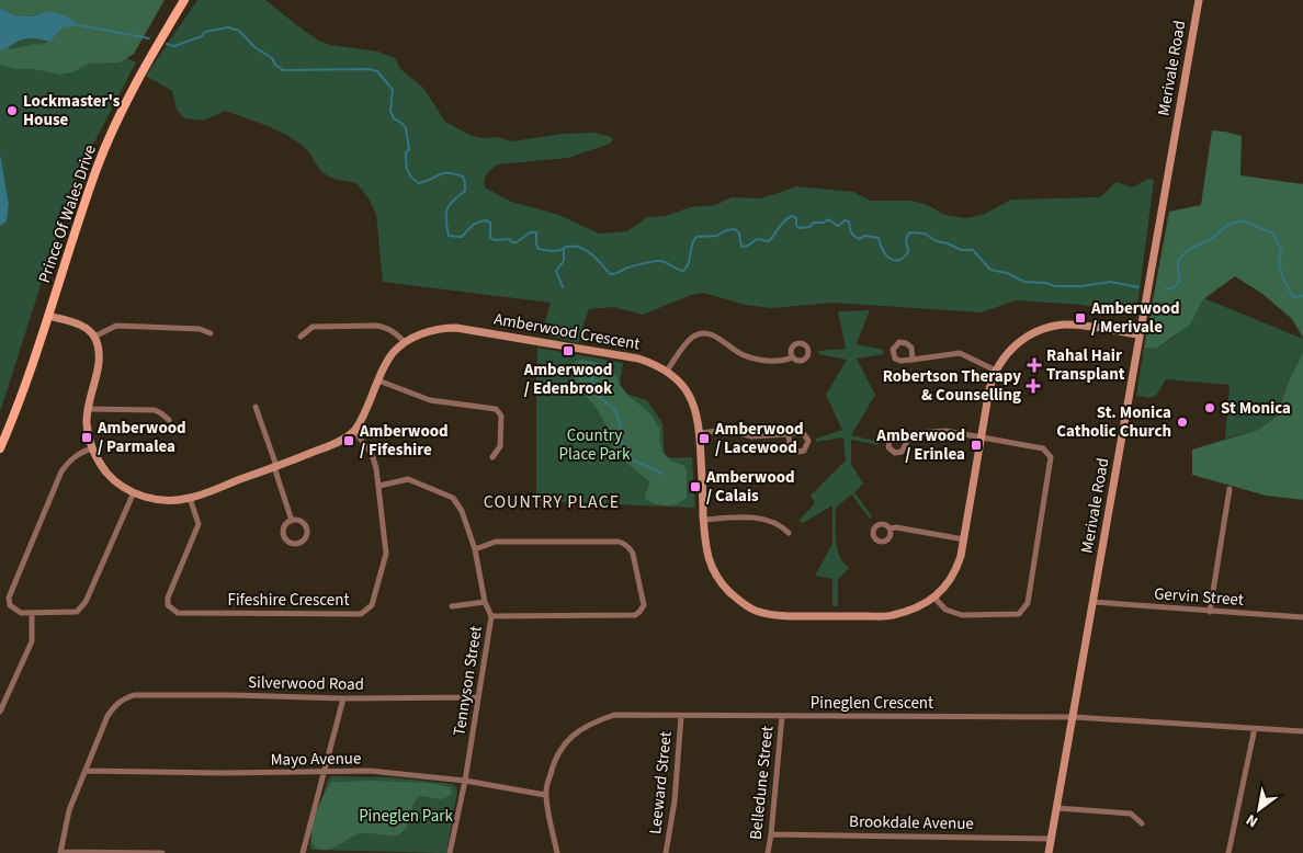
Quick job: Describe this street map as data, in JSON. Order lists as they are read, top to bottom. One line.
{"streets":{"main road":["Prince Of Wales Drive"],"street":["Merivale Road","Amberwood Crescent","Gervin Street","Fifeshire Crescent","Tennyson Street","Silverwood Road","Pineglen Crescent","Mayo Avenue","Leeward Street","Belledune Street","Brookdale Avenue"]},"crossings":[["Merivale Road","Amberwood Crescent"],["Merivale Road","Gervin Street"],["Merivale Road","Pineglen Crescent"],["Merivale Road","Brookdale Avenue"],["Amberwood Crescent","Fifeshire Crescent"],["Fifeshire Crescent","Tennyson Street"],["Tennyson Street","Silverwood Road"],["Tennyson Street","Mayo Avenue"],["Silverwood Road","Mayo Avenue"],["Pineglen Crescent","Mayo Avenue"],["Pineglen Crescent","Leeward Street"],["Pineglen Crescent","Belledune Street"],["Belledune Street","Brookdale Avenue"]],"districts":["COUNTRY PLACE"],"parks":["Country Place Park","Pineglen Park"],"places":{"other":["Lockmaster's House","St Monica","St. Monica Catholic Church"],"transit":["Amberwood / Merivale","Amberwood / Edenbrook","Amberwood / Parmalea","Amberwood / Lacewood","Amberwood / Fifeshire","Amberwood / Erinlea","Amberwood / Calais"],"health":["Rahal Hair Transplant","Robertson Therapy & Counselling"]},"north":"bottom left"}
